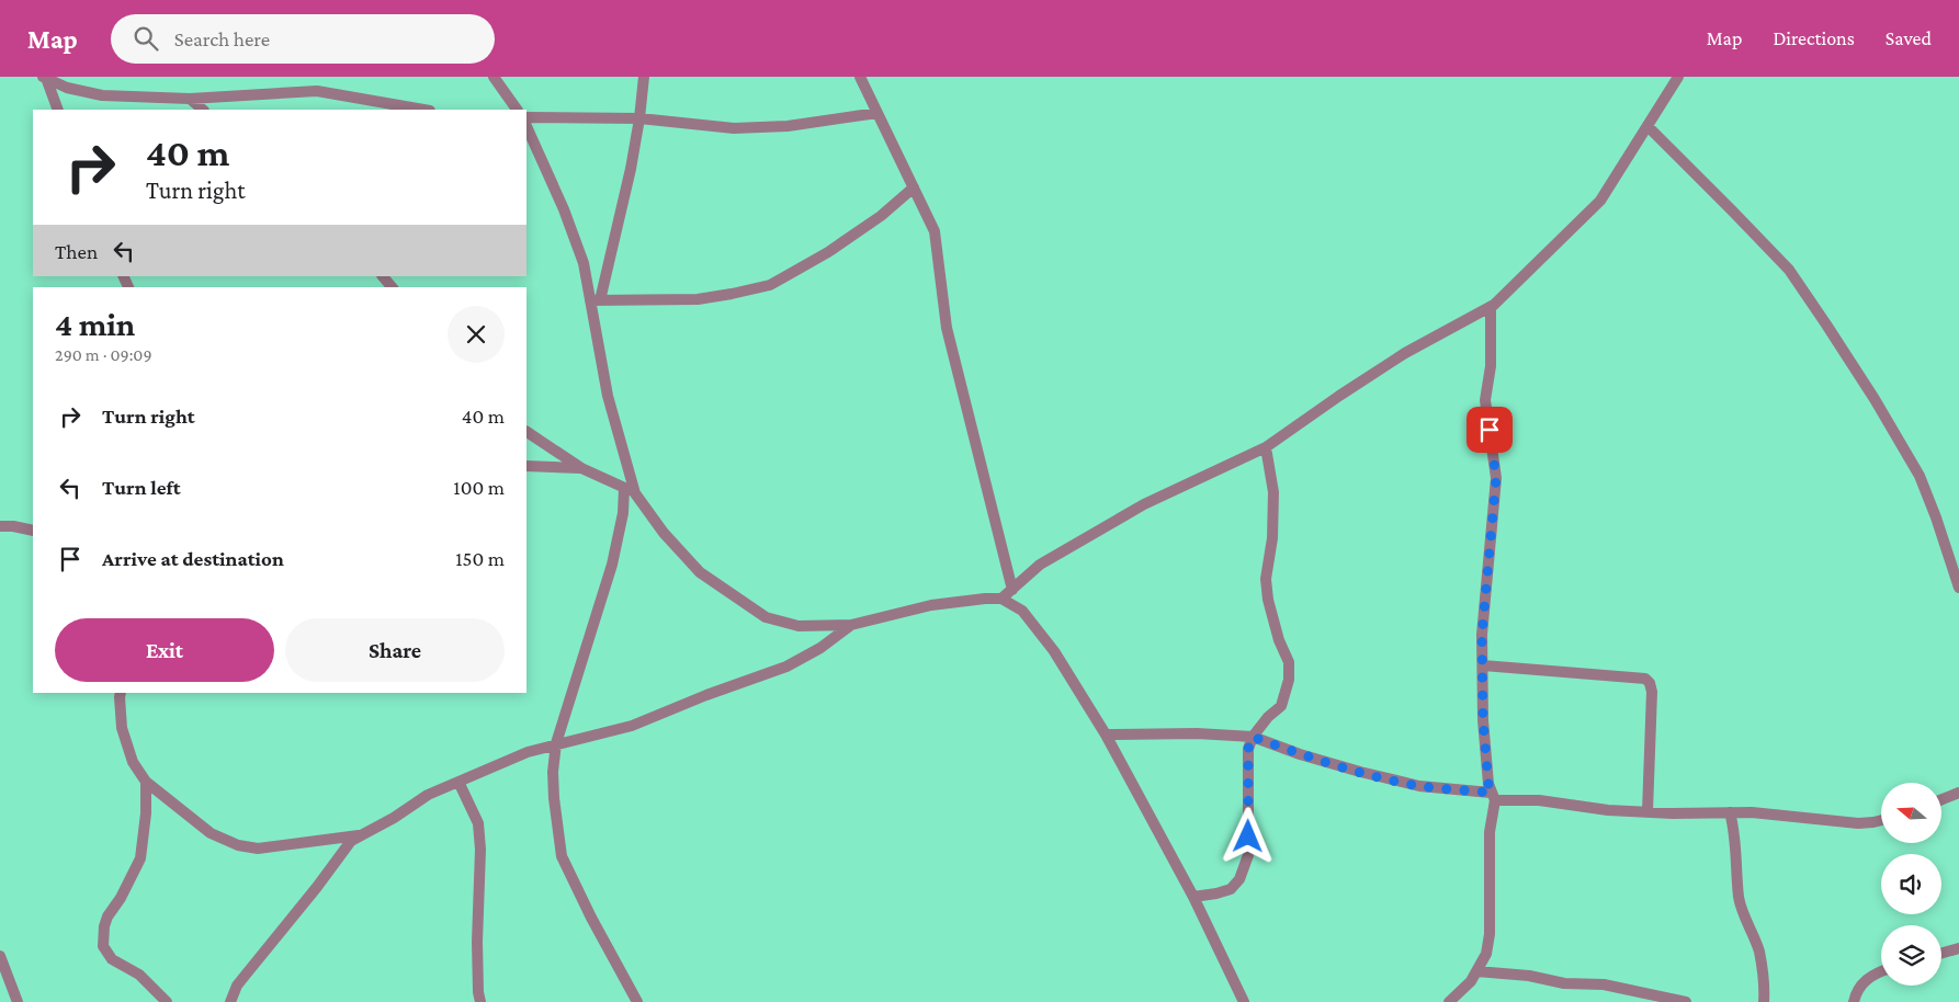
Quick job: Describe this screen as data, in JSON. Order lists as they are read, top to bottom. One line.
{"north":"left","page":{"header":"Map","search":"Search here","nav":["Map","Directions","Saved"],"turn":["40 m","Turn right"],"then":"Then","heading":["4 min","290 m · 09:09"],"list":[{"name":"Turn right","value":"40 m"},{"name":"Turn left","value":"100 m"},{"name":"Arrive at destination","value":"150 m"}],"buttons":["Exit","Share"]}}
